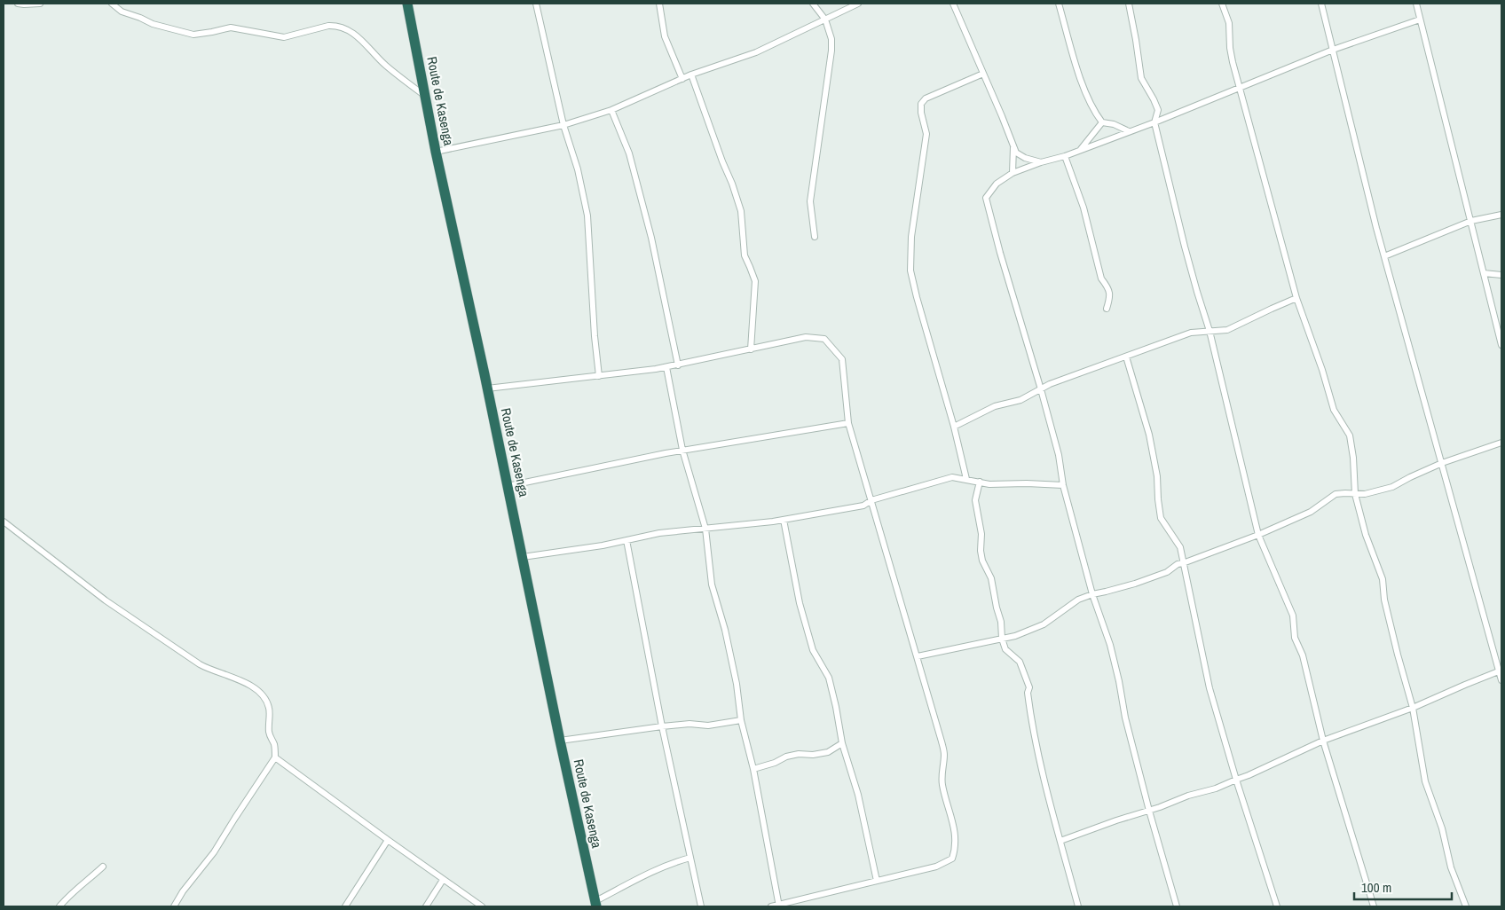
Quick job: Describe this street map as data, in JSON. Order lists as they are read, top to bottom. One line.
{"streets":{"highway":["Route de Kasenga"]},"scale_bar":"100 m"}
